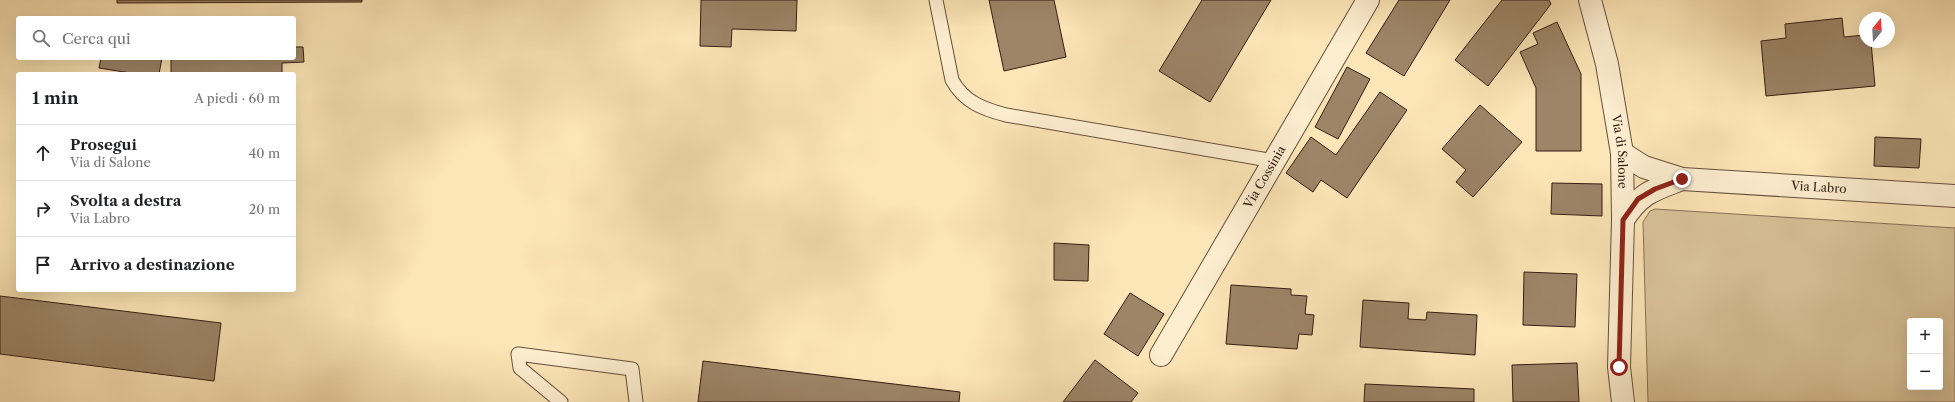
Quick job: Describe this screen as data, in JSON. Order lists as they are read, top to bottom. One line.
{"streets":{"street":["Via di Salone","Via Cossinia","Via Labro"]},"crossings":[["Via di Salone","Via Labro"]],"north":"top","page":{"search":"Cerca qui","heading":["1 min","A piedi · 60 m"],"list":[["Prosegui","Via di Salone","40 m"],["Svolta a destra","Via Labro","20 m"],"Arrivo a destinazione"],"map_buttons":["+","−"]}}
